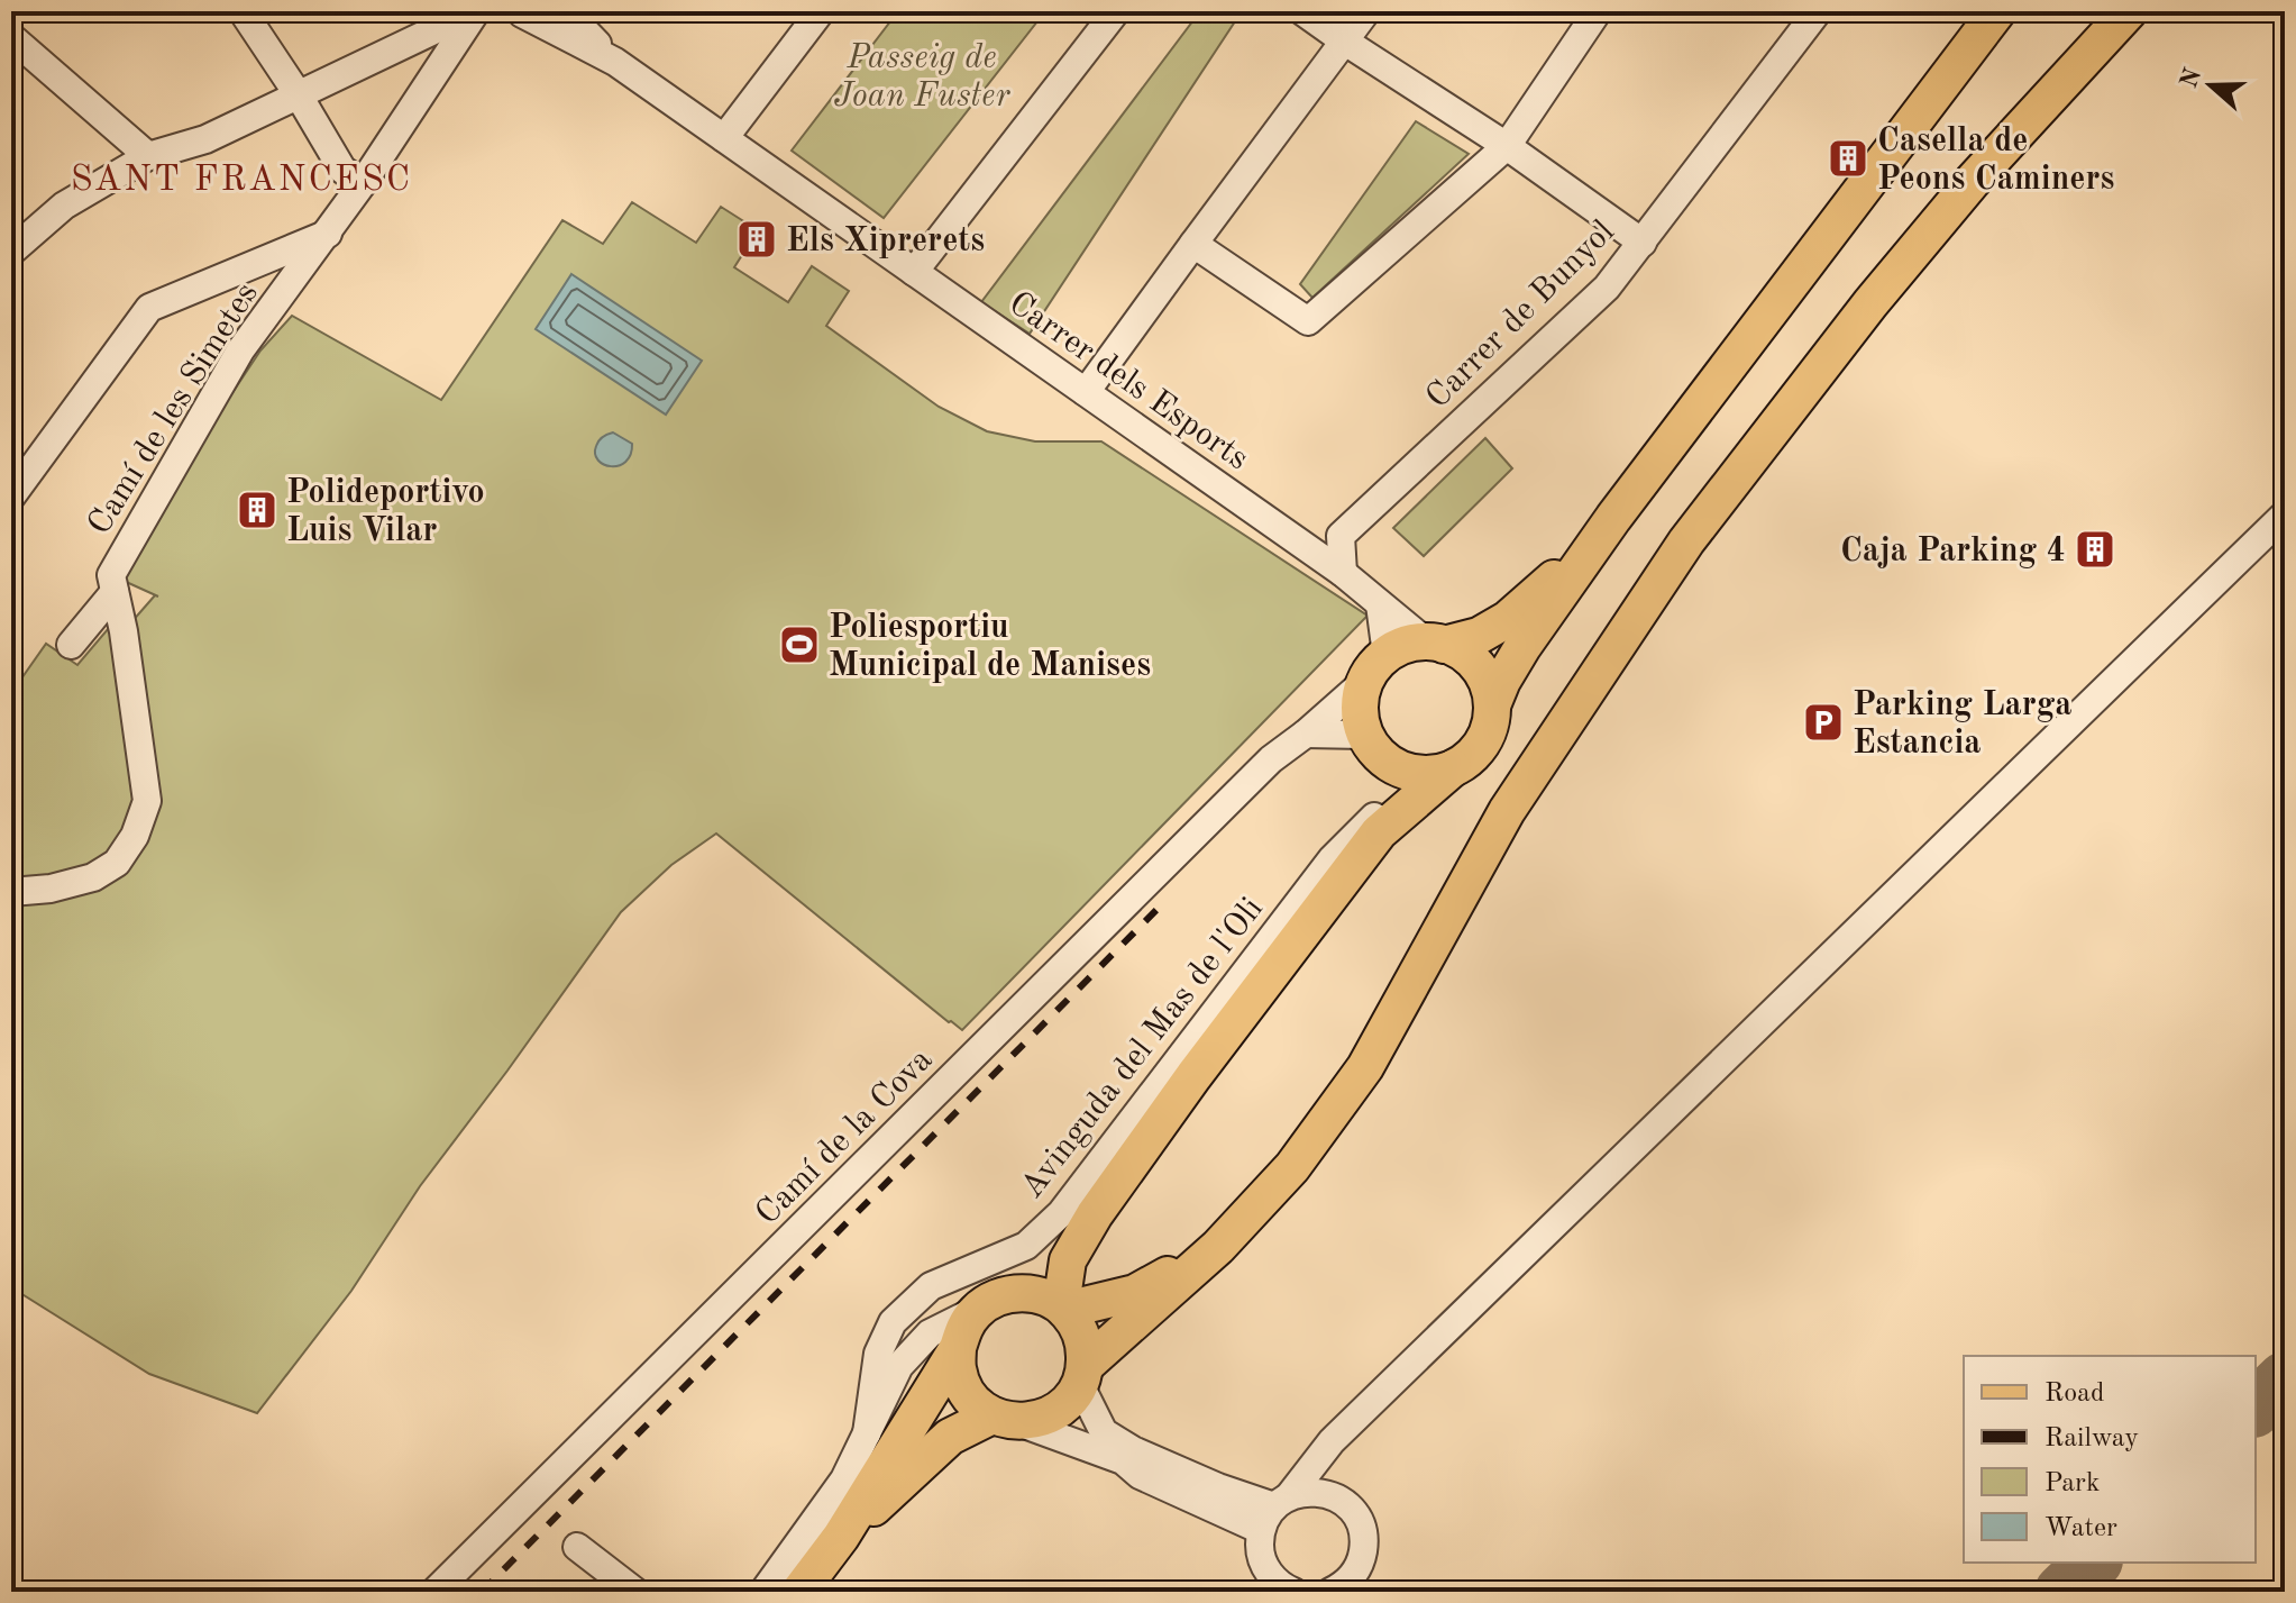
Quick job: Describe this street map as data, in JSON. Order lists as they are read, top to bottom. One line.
{"streets":{"street":["Carrer de Bunyol","Carrer dels Esports","Camí de les Simetes","Avinguda del Mas de l'Oli","Camí de la Cova"]},"crossings":[["Carrer de Bunyol","Carrer dels Esports"],["Carrer dels Esports","Camí de la Cova"]],"districts":["SANT FRANCESC"],"parks":["Passeig de Joan Fuster"],"places":{"building":["Casella de Peons Caminers","Els Xiprerets","Polideportivo Luis Vilar","Caja Parking 4"],"sports":["Poliesportiu Municipal de Manises"],"parking":["Parking Larga Estancia"]},"legend":["Road","Railway","Park","Water"],"north":"left"}
